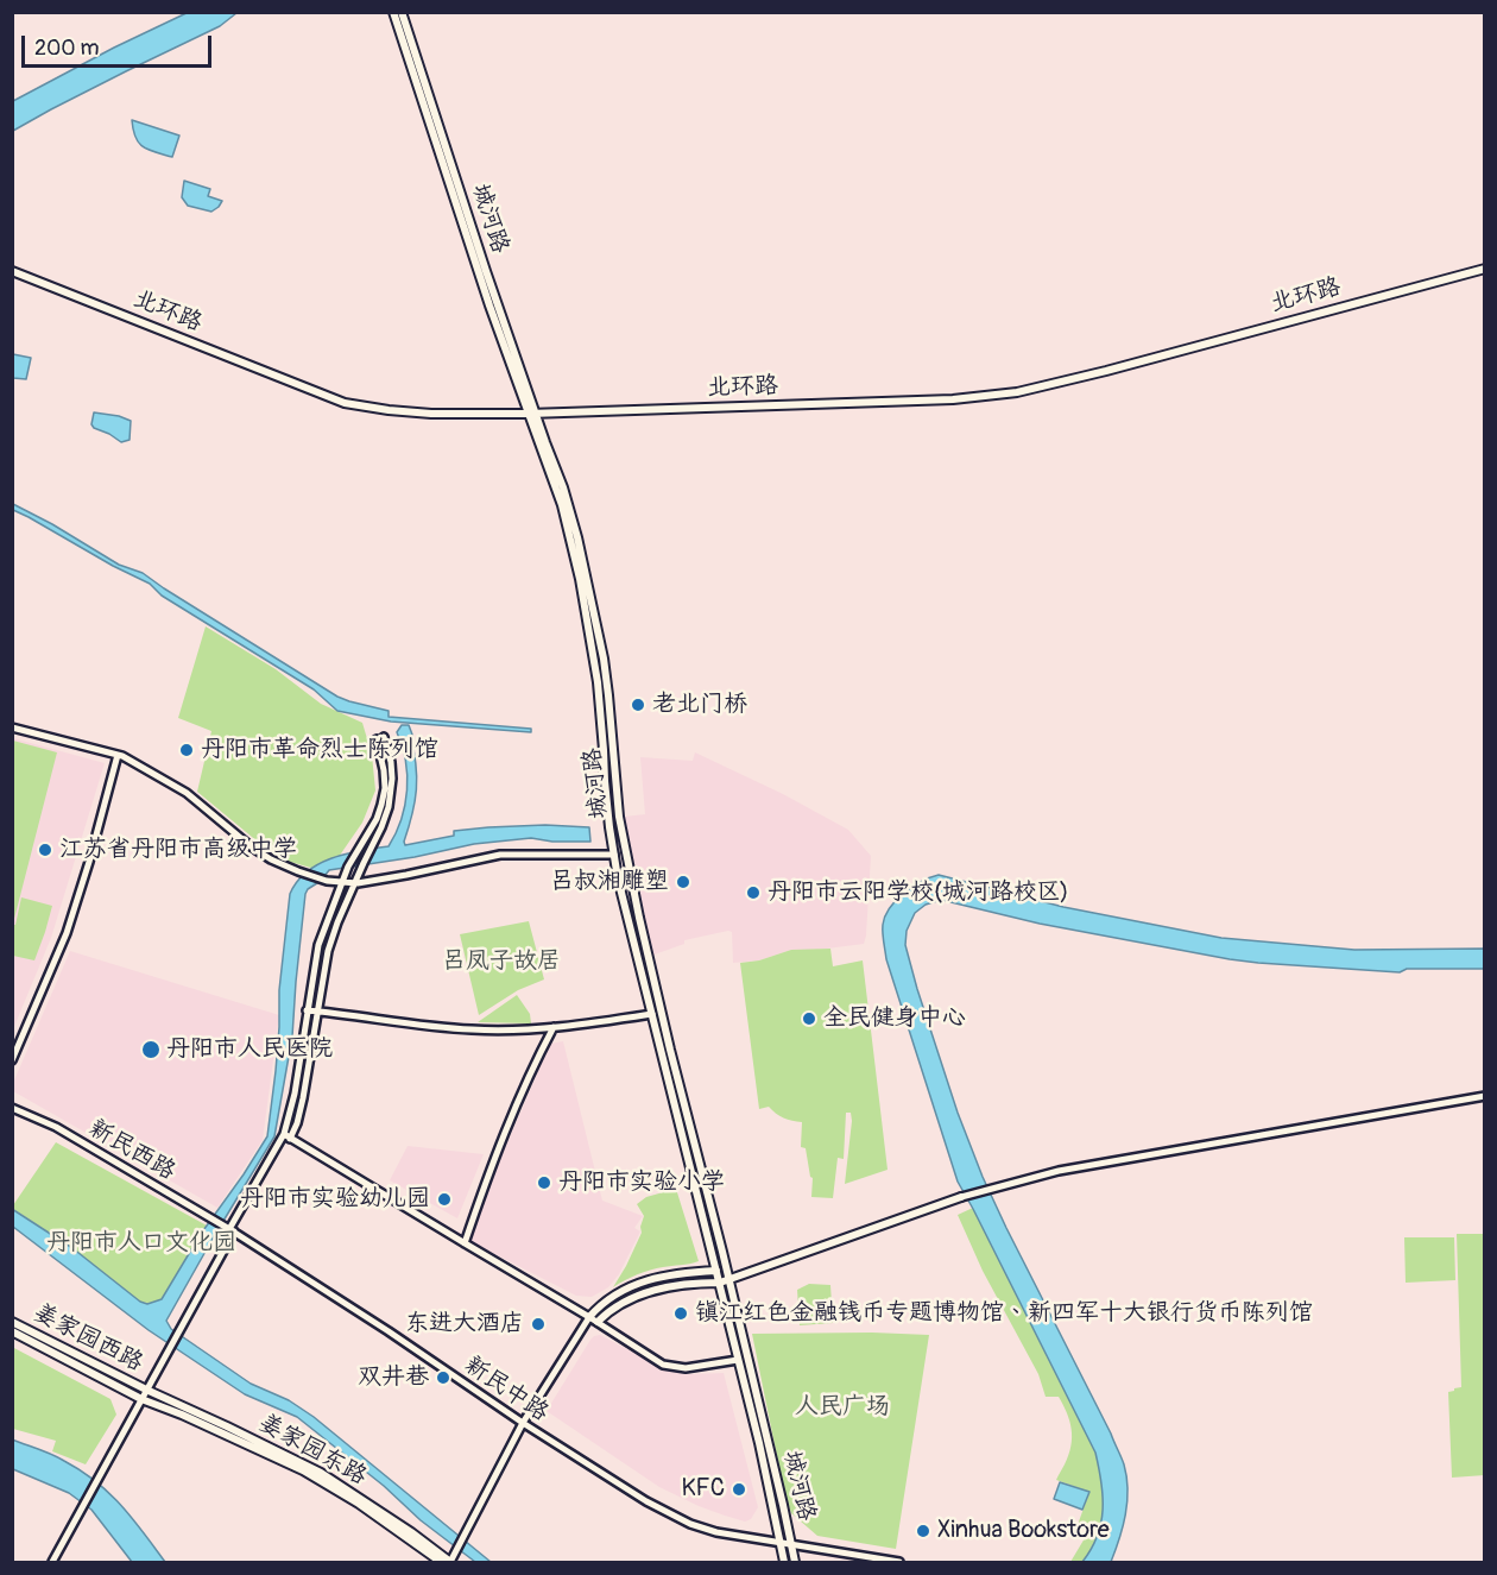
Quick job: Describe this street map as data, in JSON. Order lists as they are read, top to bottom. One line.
{"streets":{"main road":["城河路","北环路","姜家园西路","姜家园东路"],"street":["新民西路","新民中路"]},"crossings":[["城河路","北环路"],["城河路","新民中路"],["新民西路","新民中路"],["姜家园西路","姜家园东路"]],"parks":["吕凤子故居","丹阳市人口文化园","人民广场"],"places":["老北门桥","丹阳市革命烈士陈列馆","江苏省丹阳市高级中学","吕叔湘雕塑","丹阳市云阳学校(城河路校区)","全民健身中心","丹阳市人民医院","丹阳市实验小学","丹阳市实验幼儿园","镇江红色金融钱币专题博物馆、新四军十大银行货币陈列馆","东进大酒店","双井巷","KFC","Xinhua Bookstore"],"scale_bar":"200 m"}
